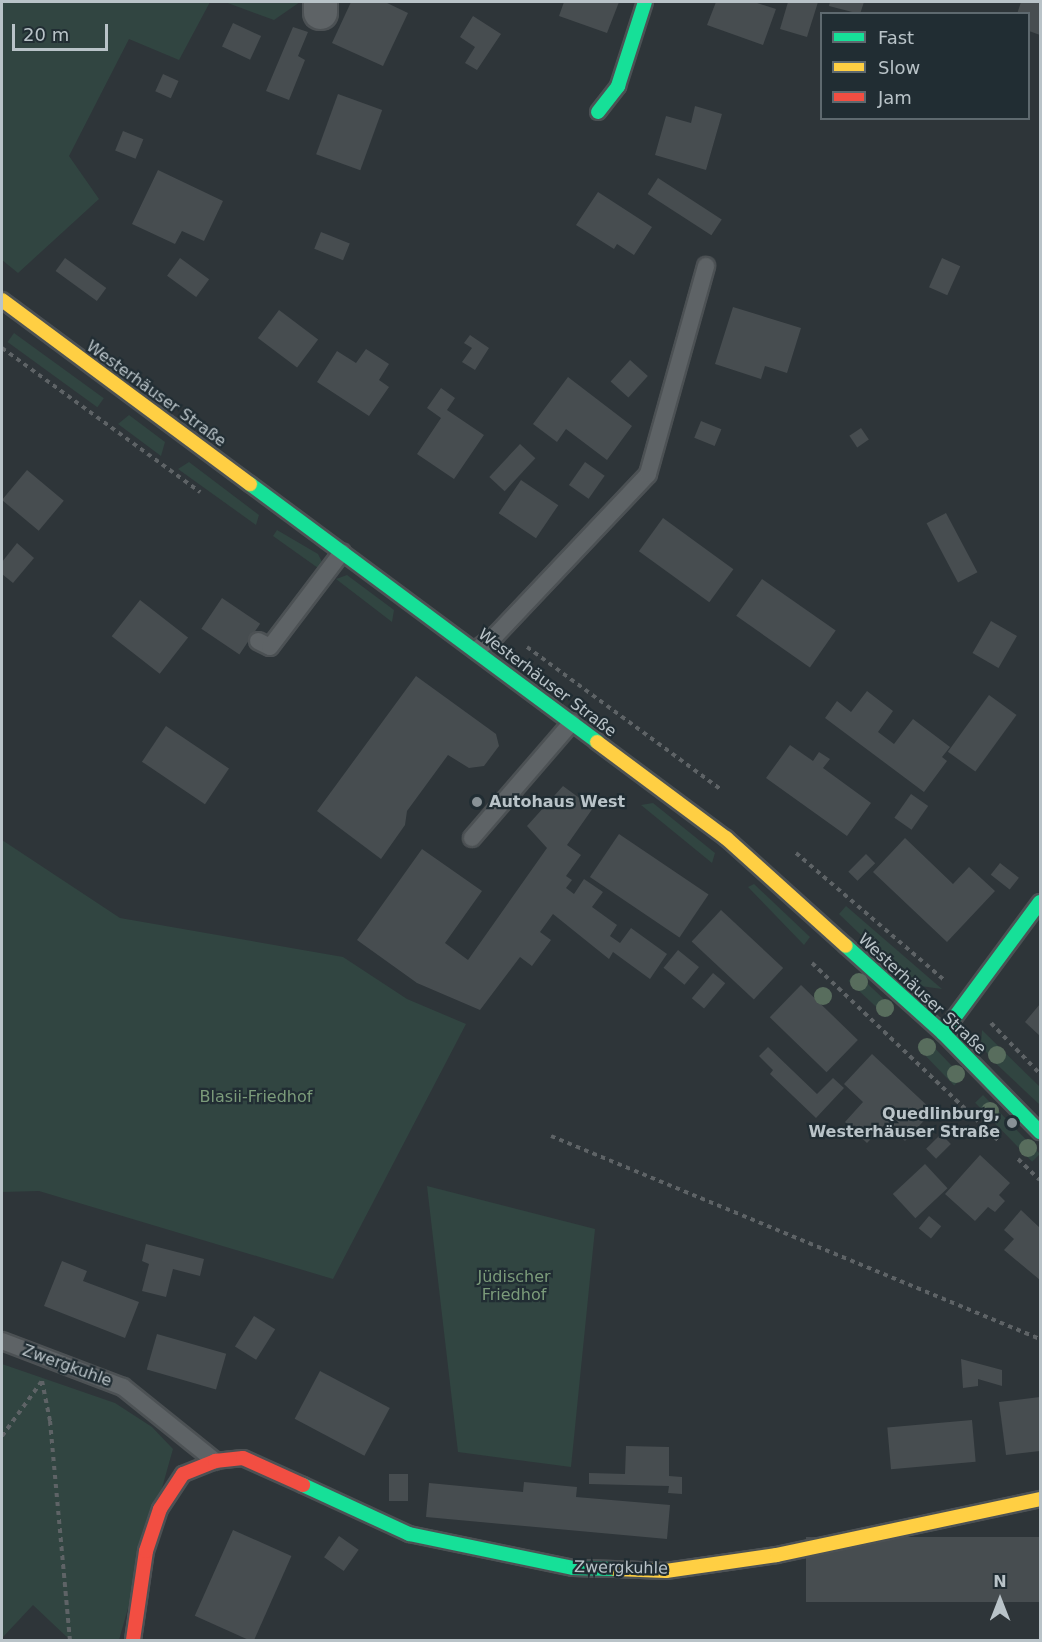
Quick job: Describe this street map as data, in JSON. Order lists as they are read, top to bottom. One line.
{"streets":{"street":["Westerhäuser Straße","Zwergkuhle"]},"parks":["Blasii-Friedhof","Jüdischer Friedhof"],"places":["Autohaus West","Quedlinburg, Westerhäuser Straße"],"legend":["Fast","Slow","Jam"],"scale_bar":"20 m","north":"top"}
